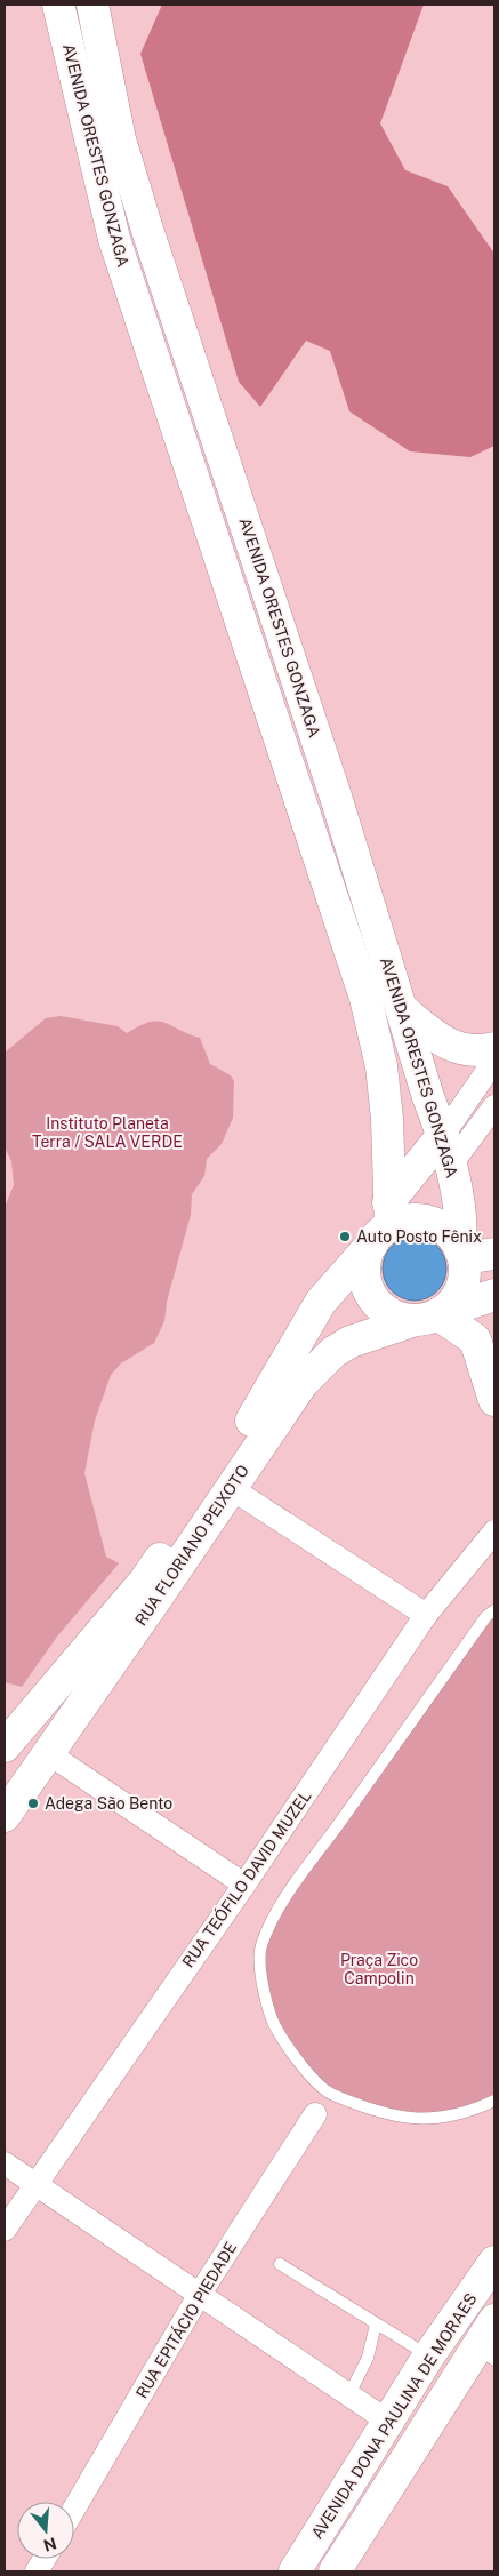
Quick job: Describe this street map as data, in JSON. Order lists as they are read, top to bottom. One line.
{"streets":{"main road":["AVENIDA ORESTES GONZAGA","RUA FLORIANO PEIXOTO","AVENIDA DONA PAULINA DE MORAES"],"street":["RUA TEÓFILO DAVID MUZEL","RUA EPITÁCIO PIEDADE"]},"crossings":[["AVENIDA ORESTES GONZAGA","RUA FLORIANO PEIXOTO"]],"parks":["Instituto Planeta Terra / SALA VERDE","Praça Zico Campolin"],"places":["Auto Posto Fênix","Adega São Bento"],"north":"bottom"}
